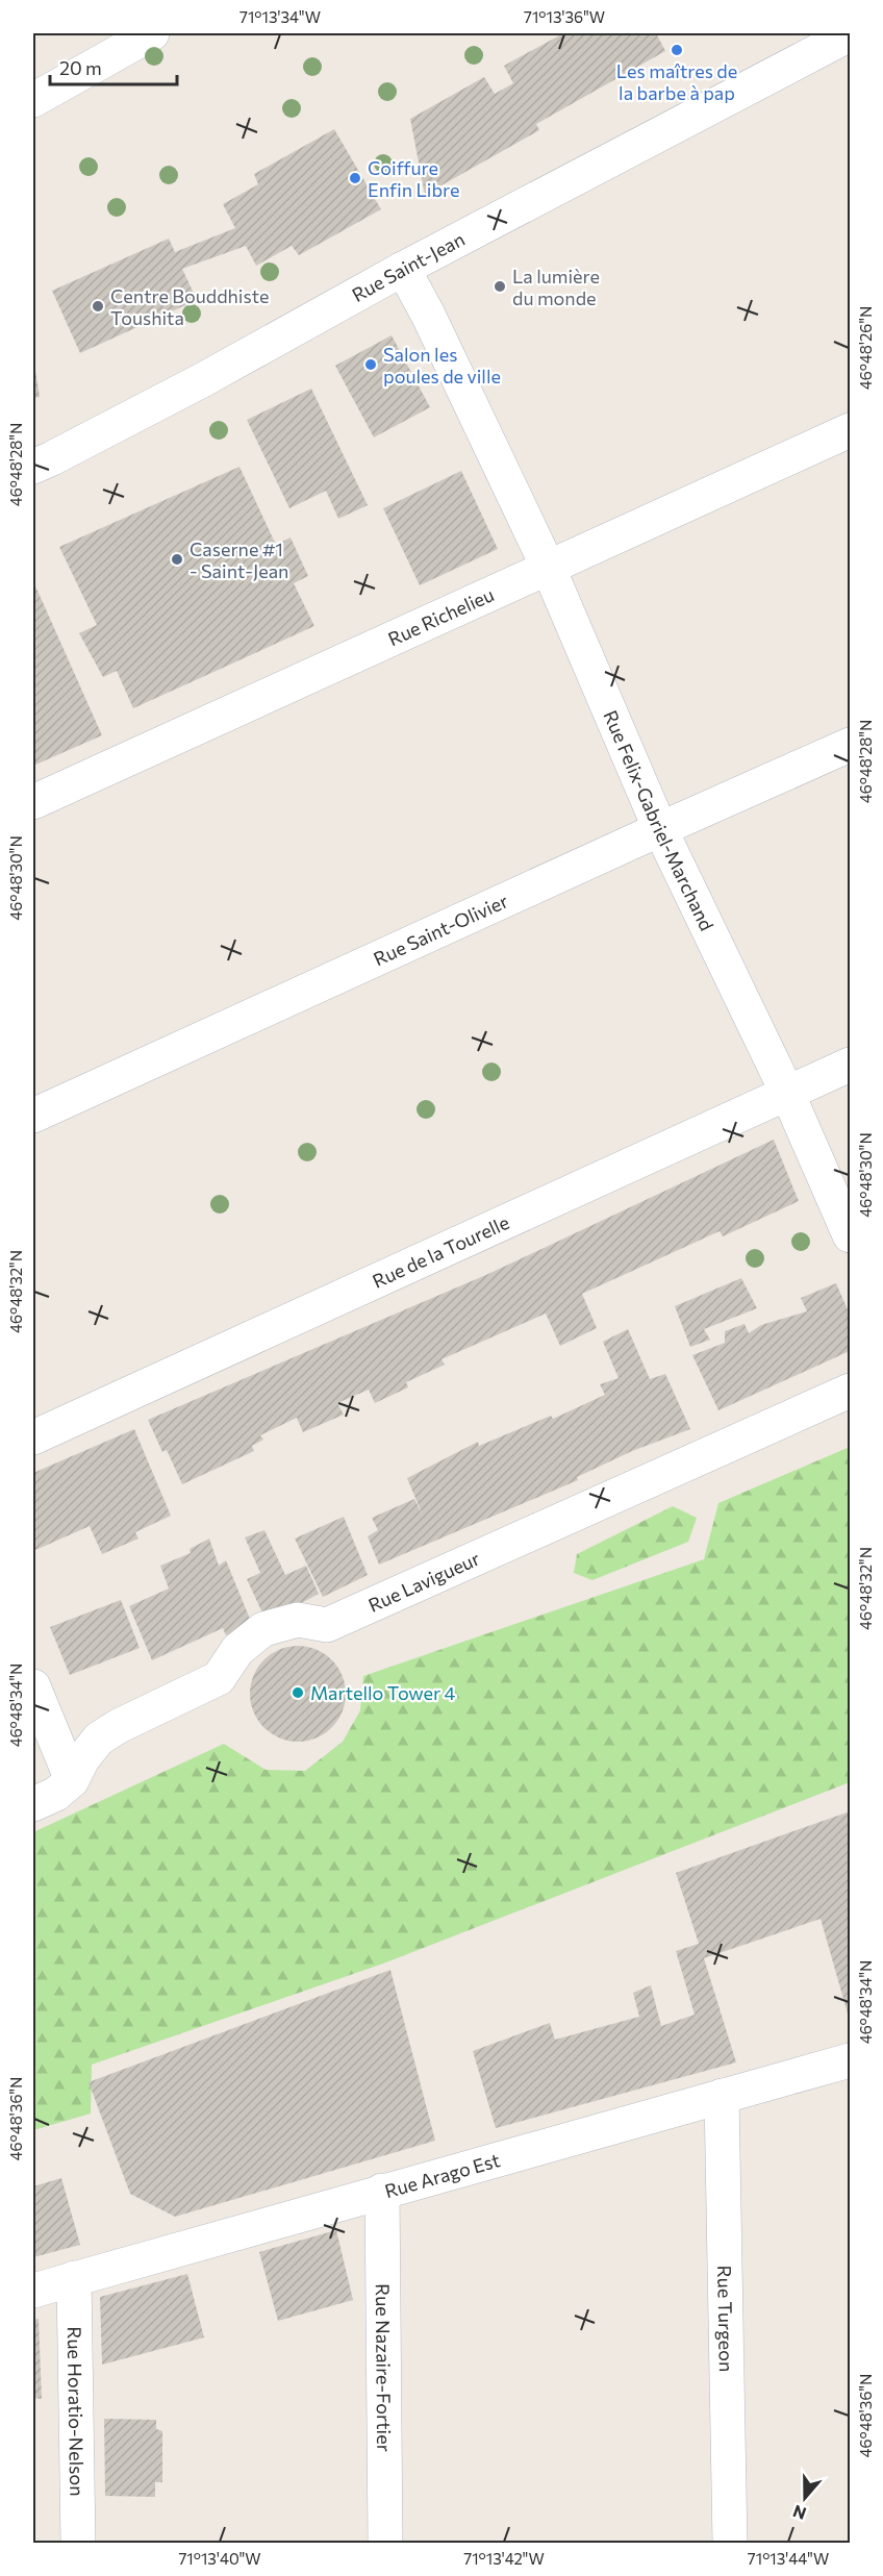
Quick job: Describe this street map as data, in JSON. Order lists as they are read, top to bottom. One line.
{"streets":{"street":["Rue Saint-Jean","Rue Richelieu","Rue Felix-Gabriel-Marchand","Rue Saint-Olivier","Rue de la Tourelle","Rue Lavigueur","Rue Arago Est","Rue Turgeon","Rue Nazaire-Fortier","Rue Horatio-Nelson"]},"crossings":[["Rue Saint-Jean","Rue Felix-Gabriel-Marchand"],["Rue Richelieu","Rue Felix-Gabriel-Marchand"],["Rue Felix-Gabriel-Marchand","Rue Saint-Olivier"],["Rue Felix-Gabriel-Marchand","Rue de la Tourelle"],["Rue Arago Est","Rue Turgeon"],["Rue Arago Est","Rue Nazaire-Fortier"],["Rue Arago Est","Rue Horatio-Nelson"]],"places":["Les maîtres de la barbe à pap","Coiffure Enfin Libre","La lumière du monde","Centre Bouddhiste Toushita","Salon les poules de ville","Caserne #1 - Saint-Jean","Martello Tower 4"],"scale_bar":"20 m","north":"bottom","coordinates":["71°13'34\"W","71°13'36\"W","46°48'26\"N","46°48'28\"N","46°48'30\"N","46°48'32\"N","46°48'34\"N","46°48'36\"N","71°13'40\"W","71°13'42\"W","71°13'44\"W"]}
